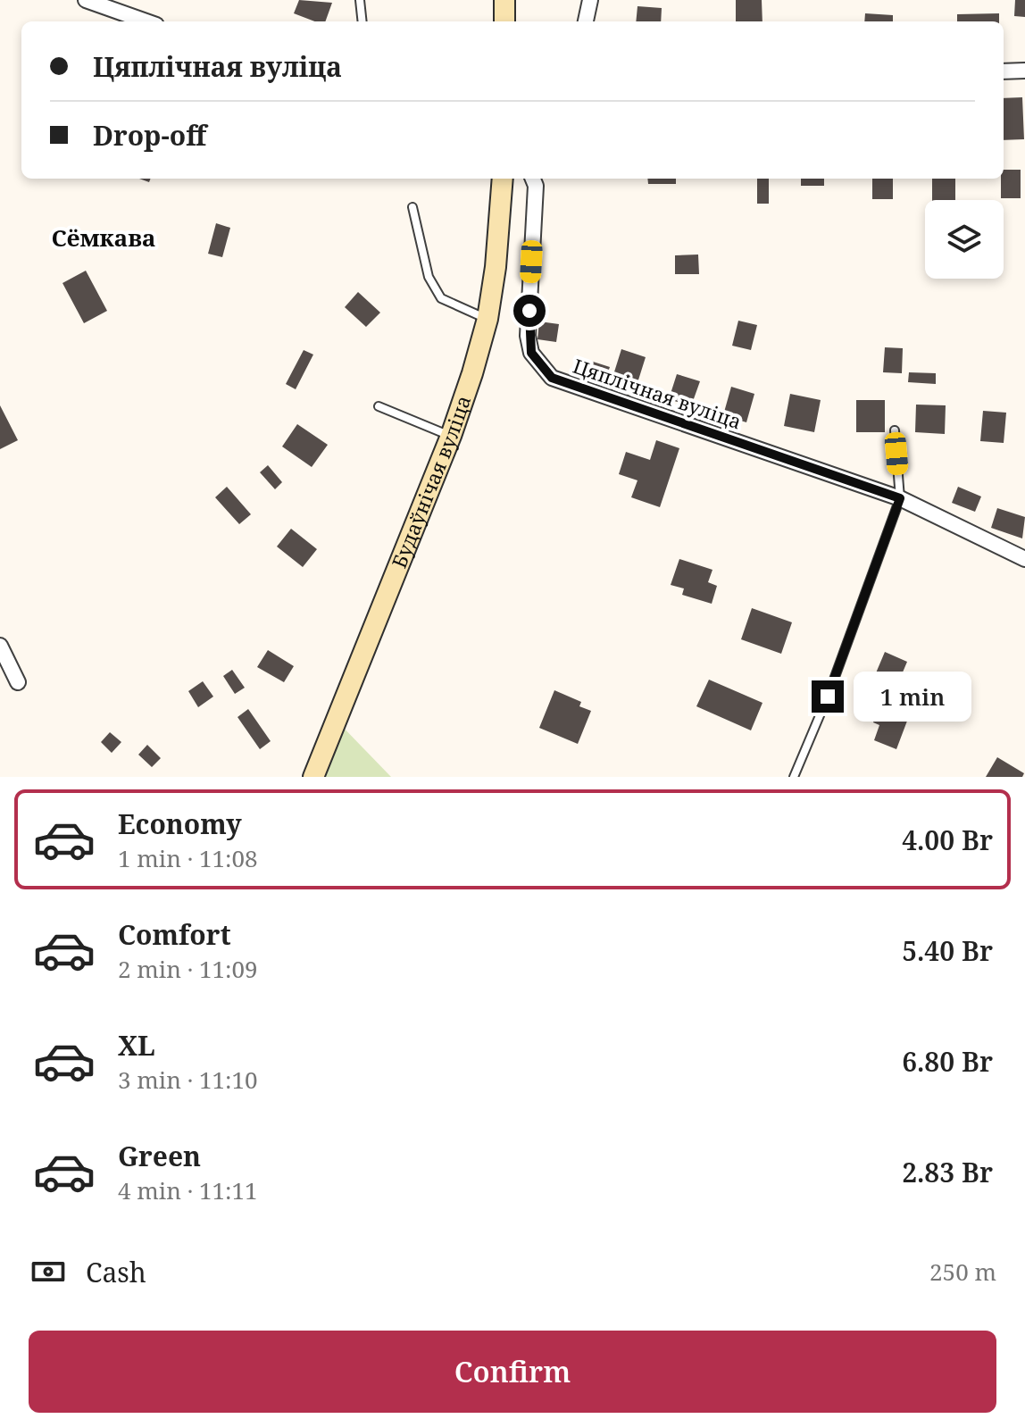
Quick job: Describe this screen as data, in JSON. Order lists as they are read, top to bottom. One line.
{"streets":{"main road":["Будаўнічая вуліца"],"street":["Цяплічная вуліца"]},"districts":["Сёмкава"],"page":{"banner":["Цяплічная вуліца","Drop-off"],"bubble":"1 min","list":[{"name":"Economy","note":"1 min · 11:08","value":"4.00 Br"},{"name":"Comfort","note":"2 min · 11:09","value":"5.40 Br"},{"name":"XL","note":"3 min · 11:10","value":"6.80 Br"},{"name":"Green","note":"4 min · 11:11","value":"2.83 Br"}],"pay":["Cash","250 m"],"buttons":"Confirm"}}
